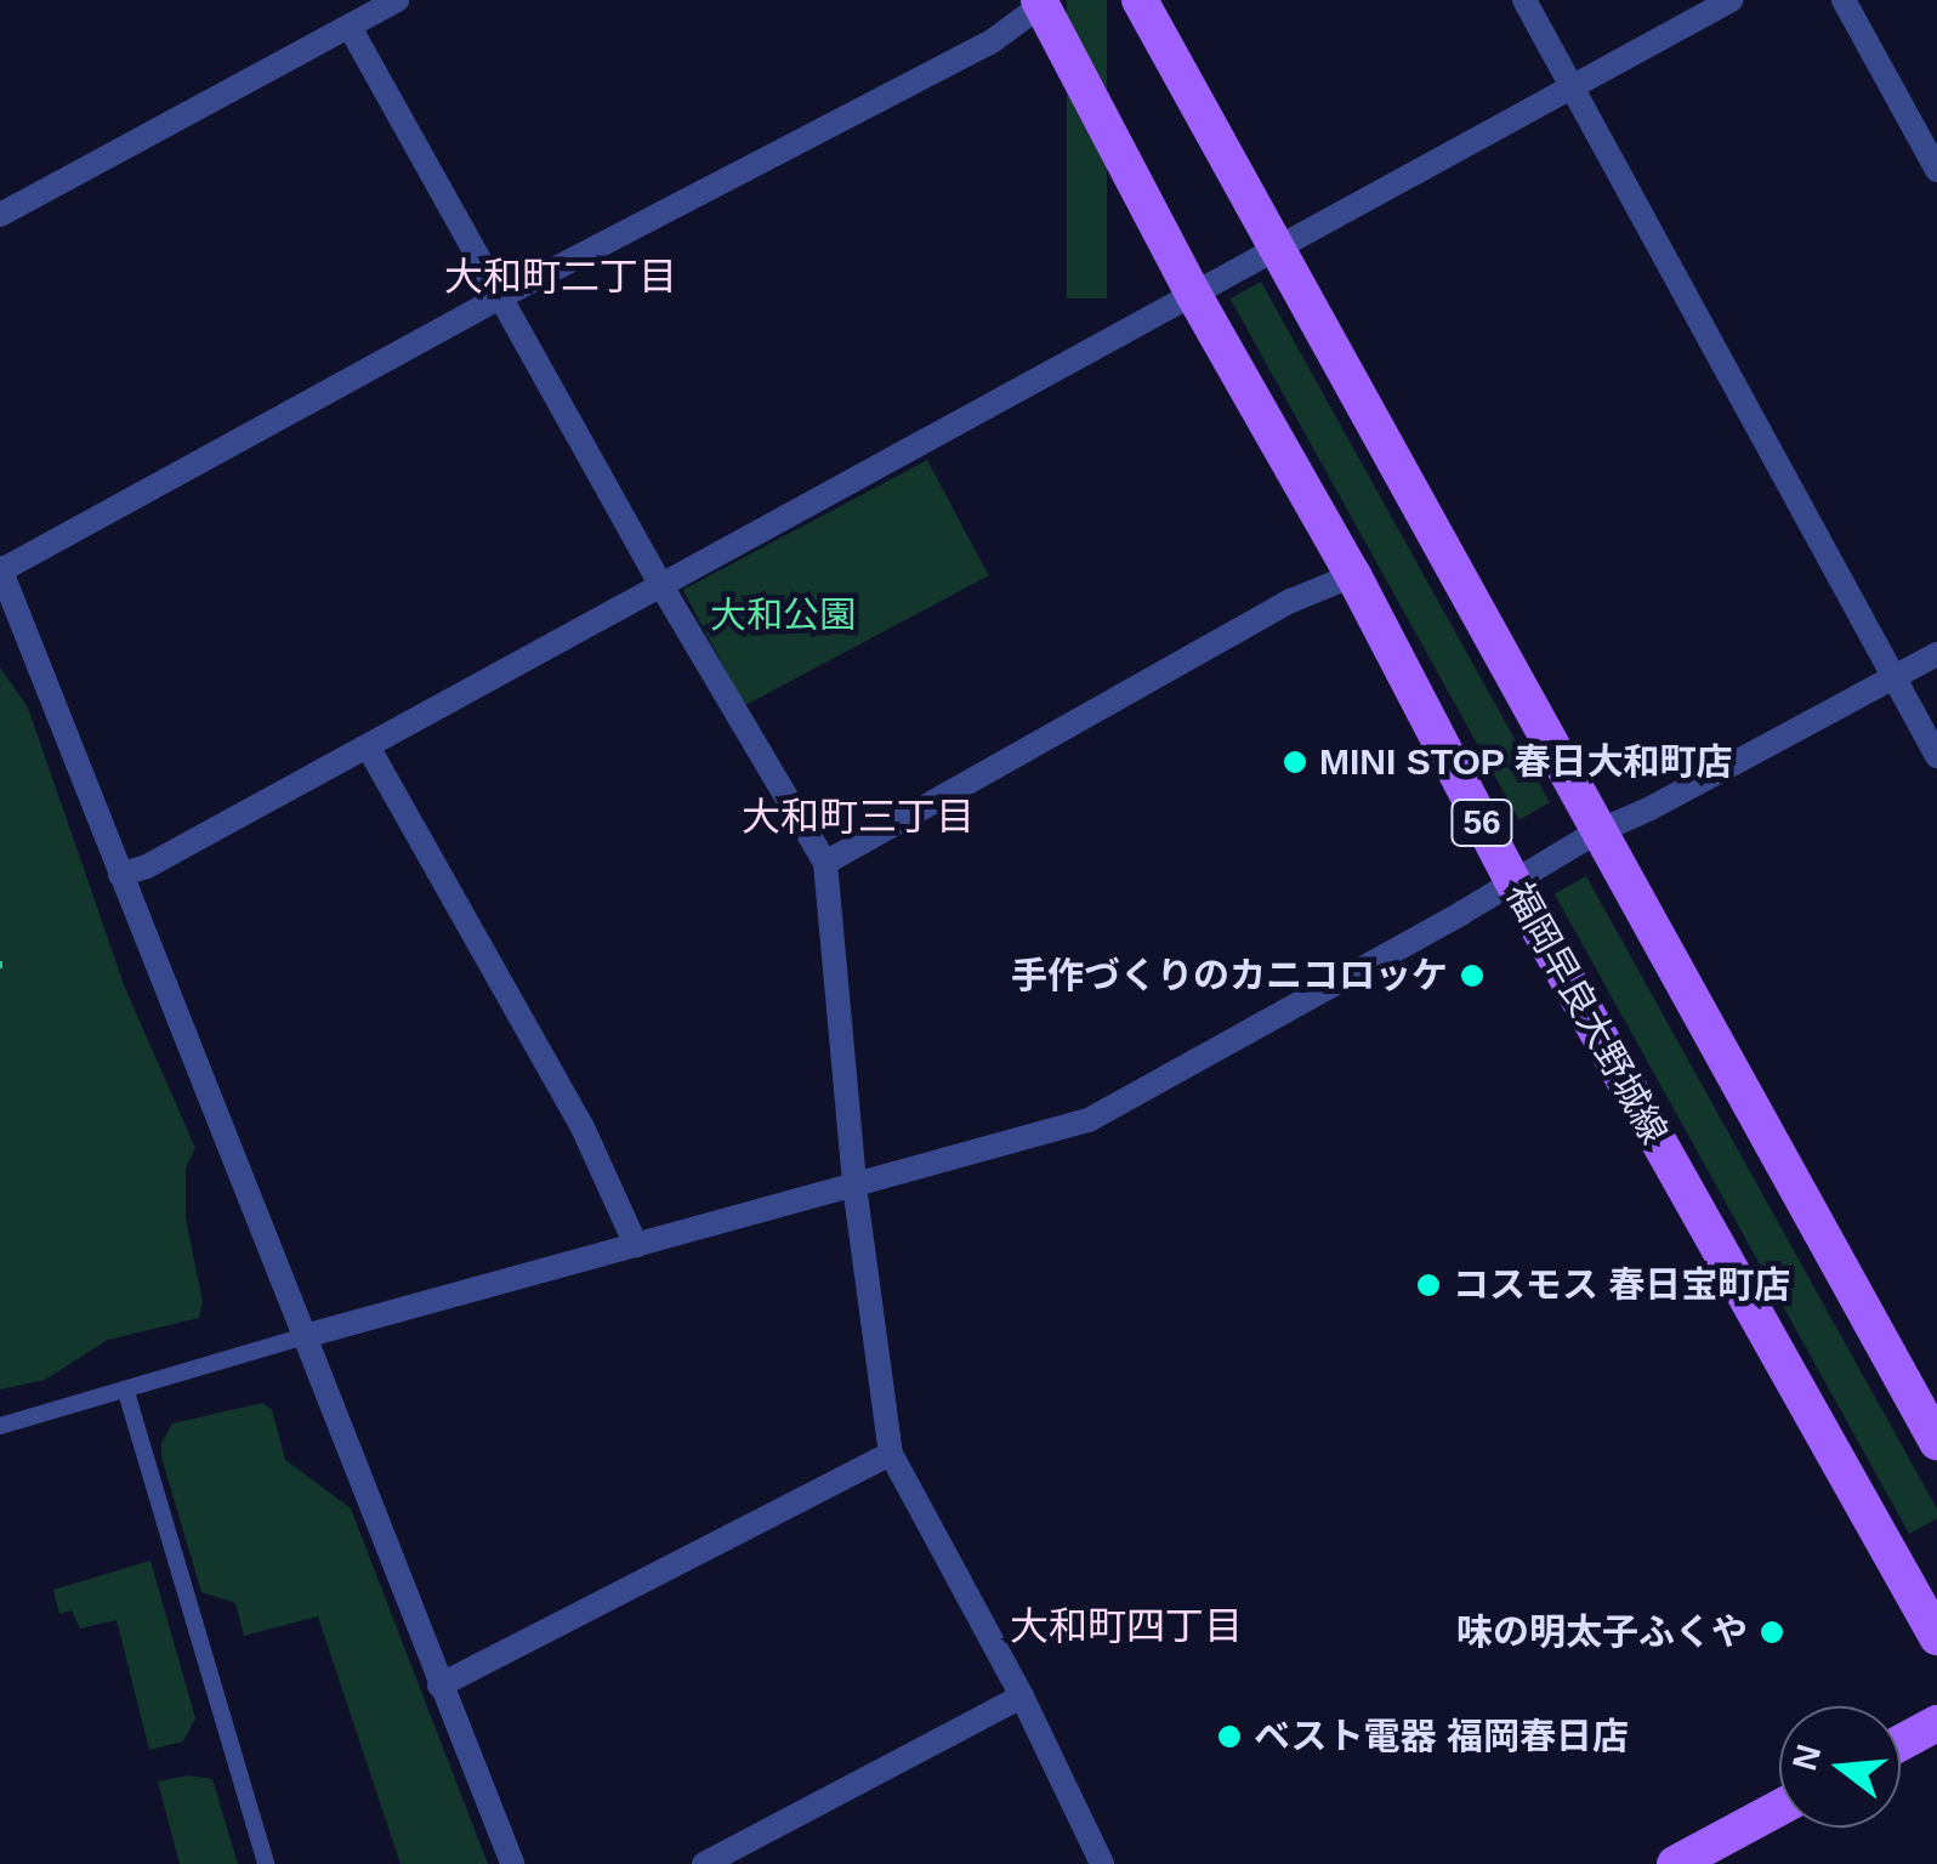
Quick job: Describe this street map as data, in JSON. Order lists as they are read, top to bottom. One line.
{"streets":{"main road":["56","福岡早良大野城線"]},"districts":["大和町二丁目","大和町三丁目","大和町四丁目"],"parks":["大和公園"],"places":["MINI STOP 春日大和町店","手作づくりのカニコロッケ","コスモス 春日宝町店","味の明太子ふくや","ベスト電器 福岡春日店"],"north":"left"}
